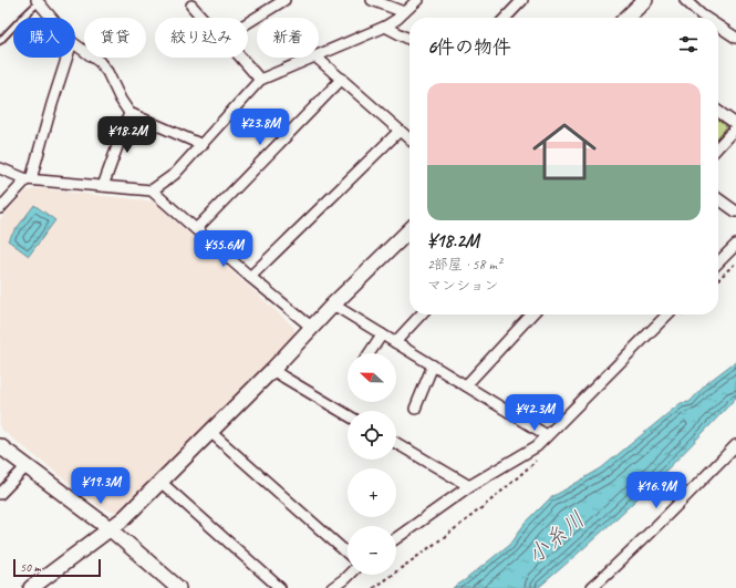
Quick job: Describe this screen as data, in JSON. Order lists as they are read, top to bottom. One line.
{"water":["小糸川"],"scale_bar":"50 m","north":"left","page":{"chip":["購入","賃貸","絞り込み","新着"],"heading":"6件の物件","list":[{"name":"¥18.2M","note":"2部屋 · 58 m² · マンション"}],"price":["¥23.8M","¥18.2M","¥55.6M","¥42.3M","¥19.3M","¥16.9M"],"map_buttons":["+","−"],"scale":"50 m"}}
